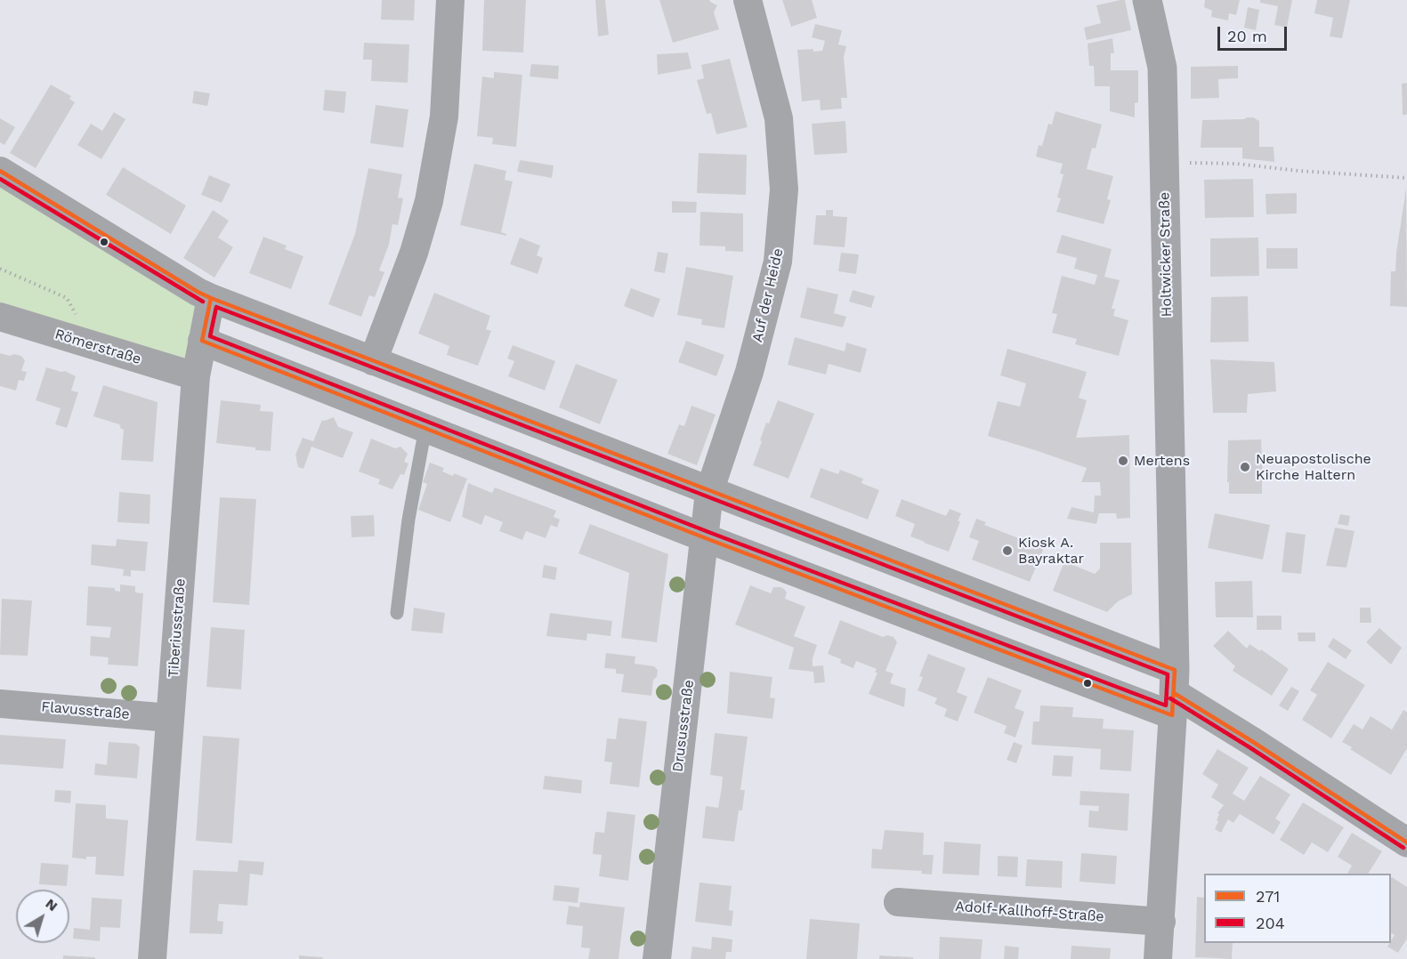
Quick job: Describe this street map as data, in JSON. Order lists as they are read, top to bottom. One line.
{"streets":{"street":["Holtwicker Straße","Auf der Heide","Römerstraße","Tiberiusstraße","Flavusstraße","Drususstraße","Adolf-Kallhoff-Straße"]},"crossings":[["Holtwicker Straße","Adolf-Kallhoff-Straße"],["Auf der Heide","Drususstraße"],["Römerstraße","Tiberiusstraße"],["Tiberiusstraße","Flavusstraße"]],"places":["Mertens","Neuapostolische Kirche Haltern","Kiosk A. Bayraktar"],"lines":["transit line 271","transit line 204"],"legend":["271","204"],"scale_bar":"20 m","north":"top right"}
